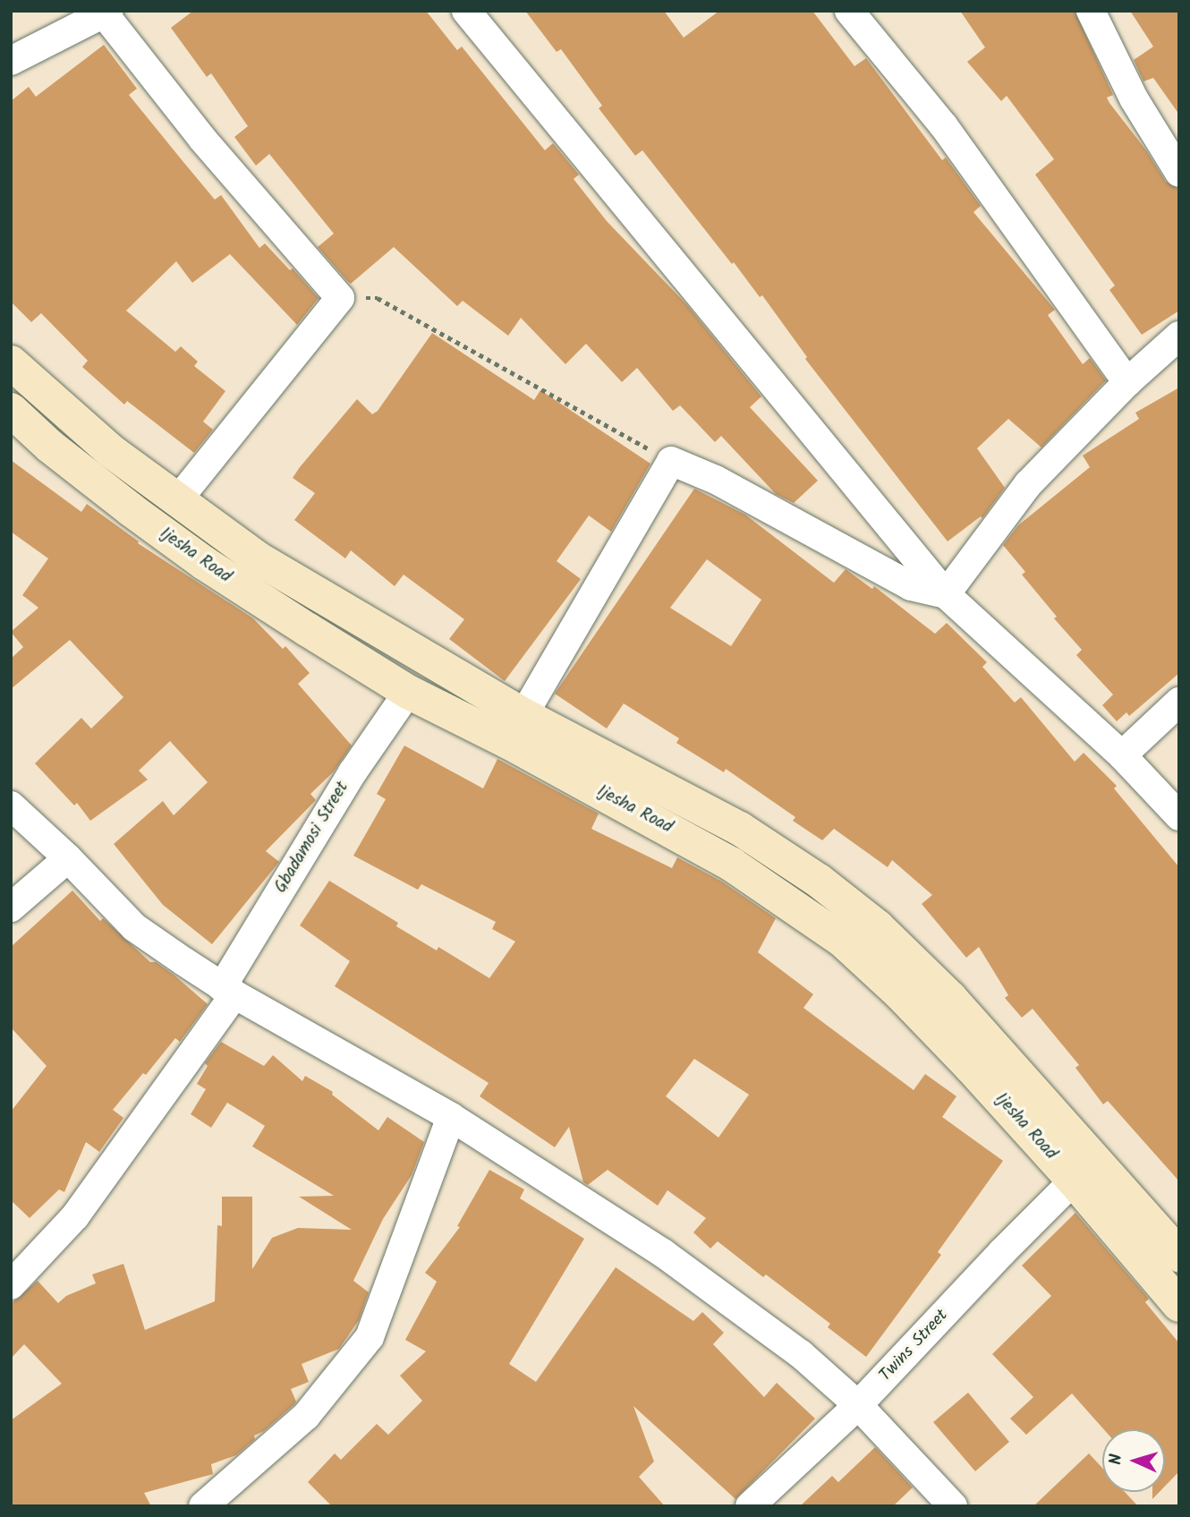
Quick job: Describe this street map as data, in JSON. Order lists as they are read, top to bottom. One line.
{"streets":{"main road":["Ijesha Road"],"street":["Gbadamosi Street","Twins Street"]},"crossings":[["Ijesha Road","Gbadamosi Street"],["Ijesha Road","Twins Street"]],"north":"left"}
